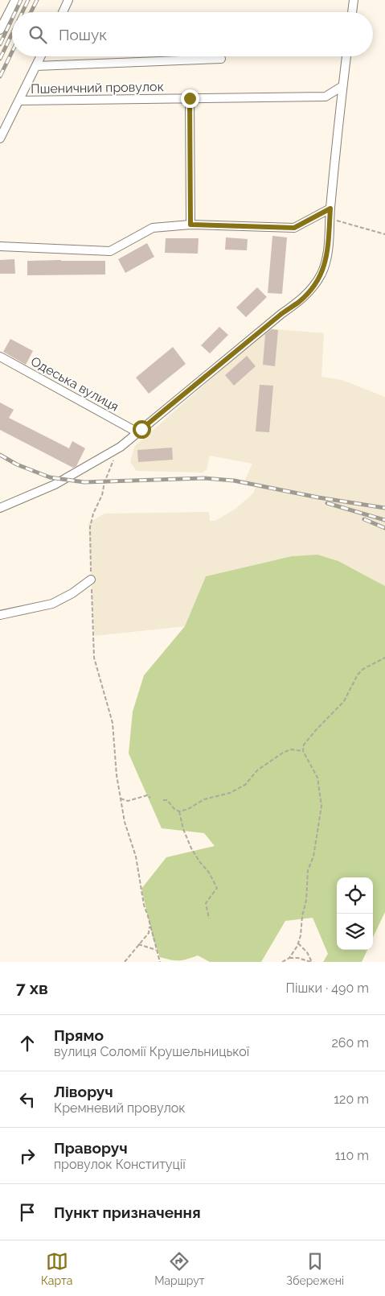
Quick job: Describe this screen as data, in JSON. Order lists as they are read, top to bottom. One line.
{"streets":{"street":["Пшеничний провулок","Одеська вулиця"]},"page":{"search":"Пошук","heading":["7 хв","Пішки · 490 m"],"list":[["Прямо","вулиця Соломії Крушельницької","260 m"],["Ліворуч","Кремневий провулок","120 m"],["Праворуч","провулок Конституції","110 m"],"Пункт призначення"],"nav":["Карта","Маршрут","Збережені"]}}
